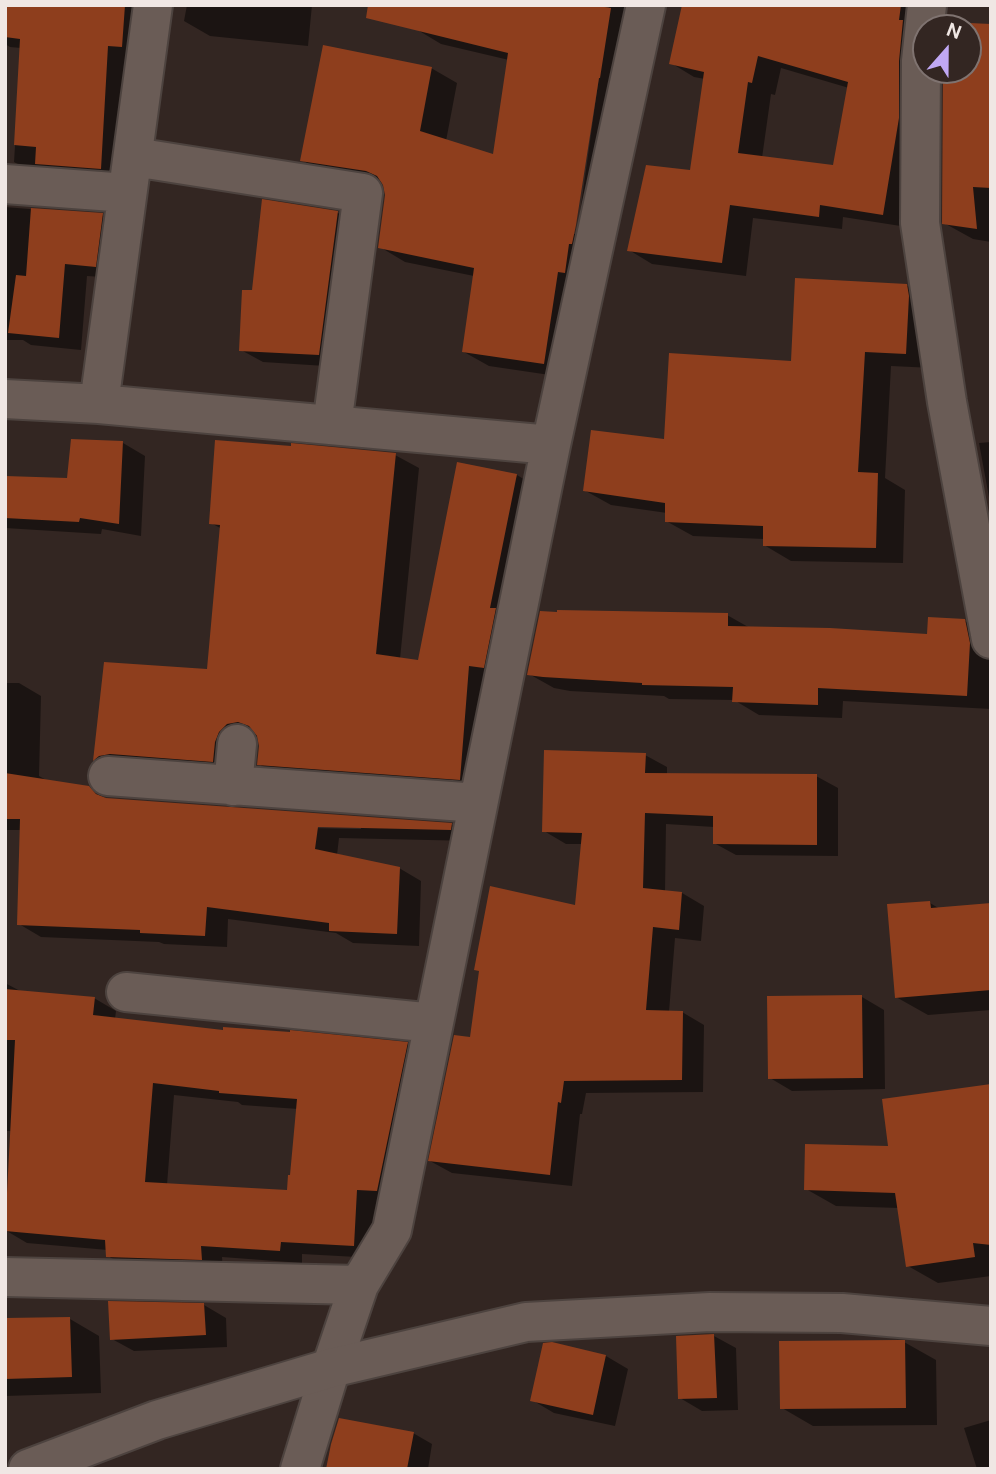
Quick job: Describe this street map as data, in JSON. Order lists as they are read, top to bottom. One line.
{"north":"top"}
